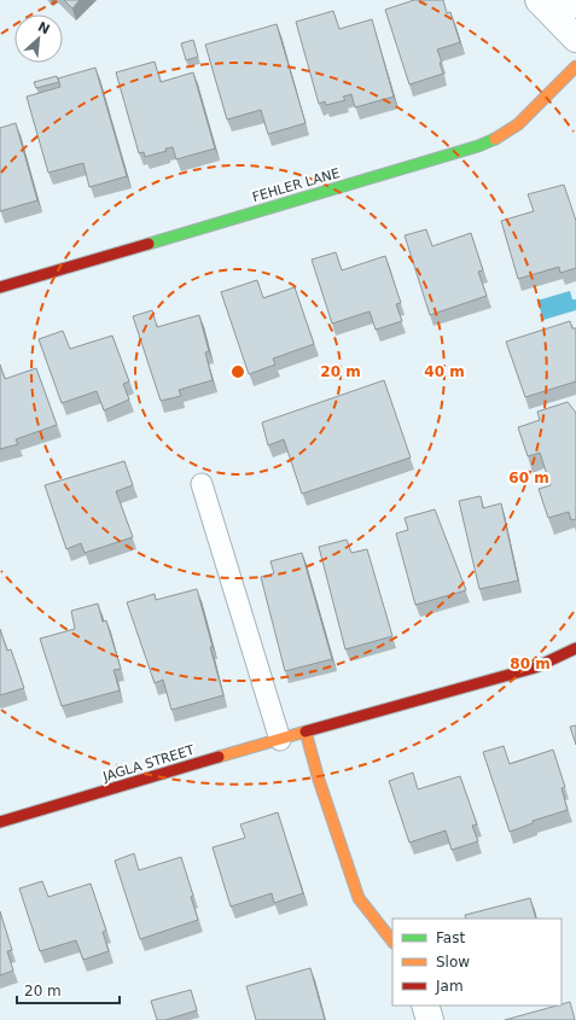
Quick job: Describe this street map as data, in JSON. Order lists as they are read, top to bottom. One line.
{"streets":{"street":["FEHLER LANE","JAGLA STREET"]},"legend":["Fast","Slow","Jam"],"scale_bar":"20 m","north":"top right","rings":["20 m","40 m","60 m","80 m"]}
